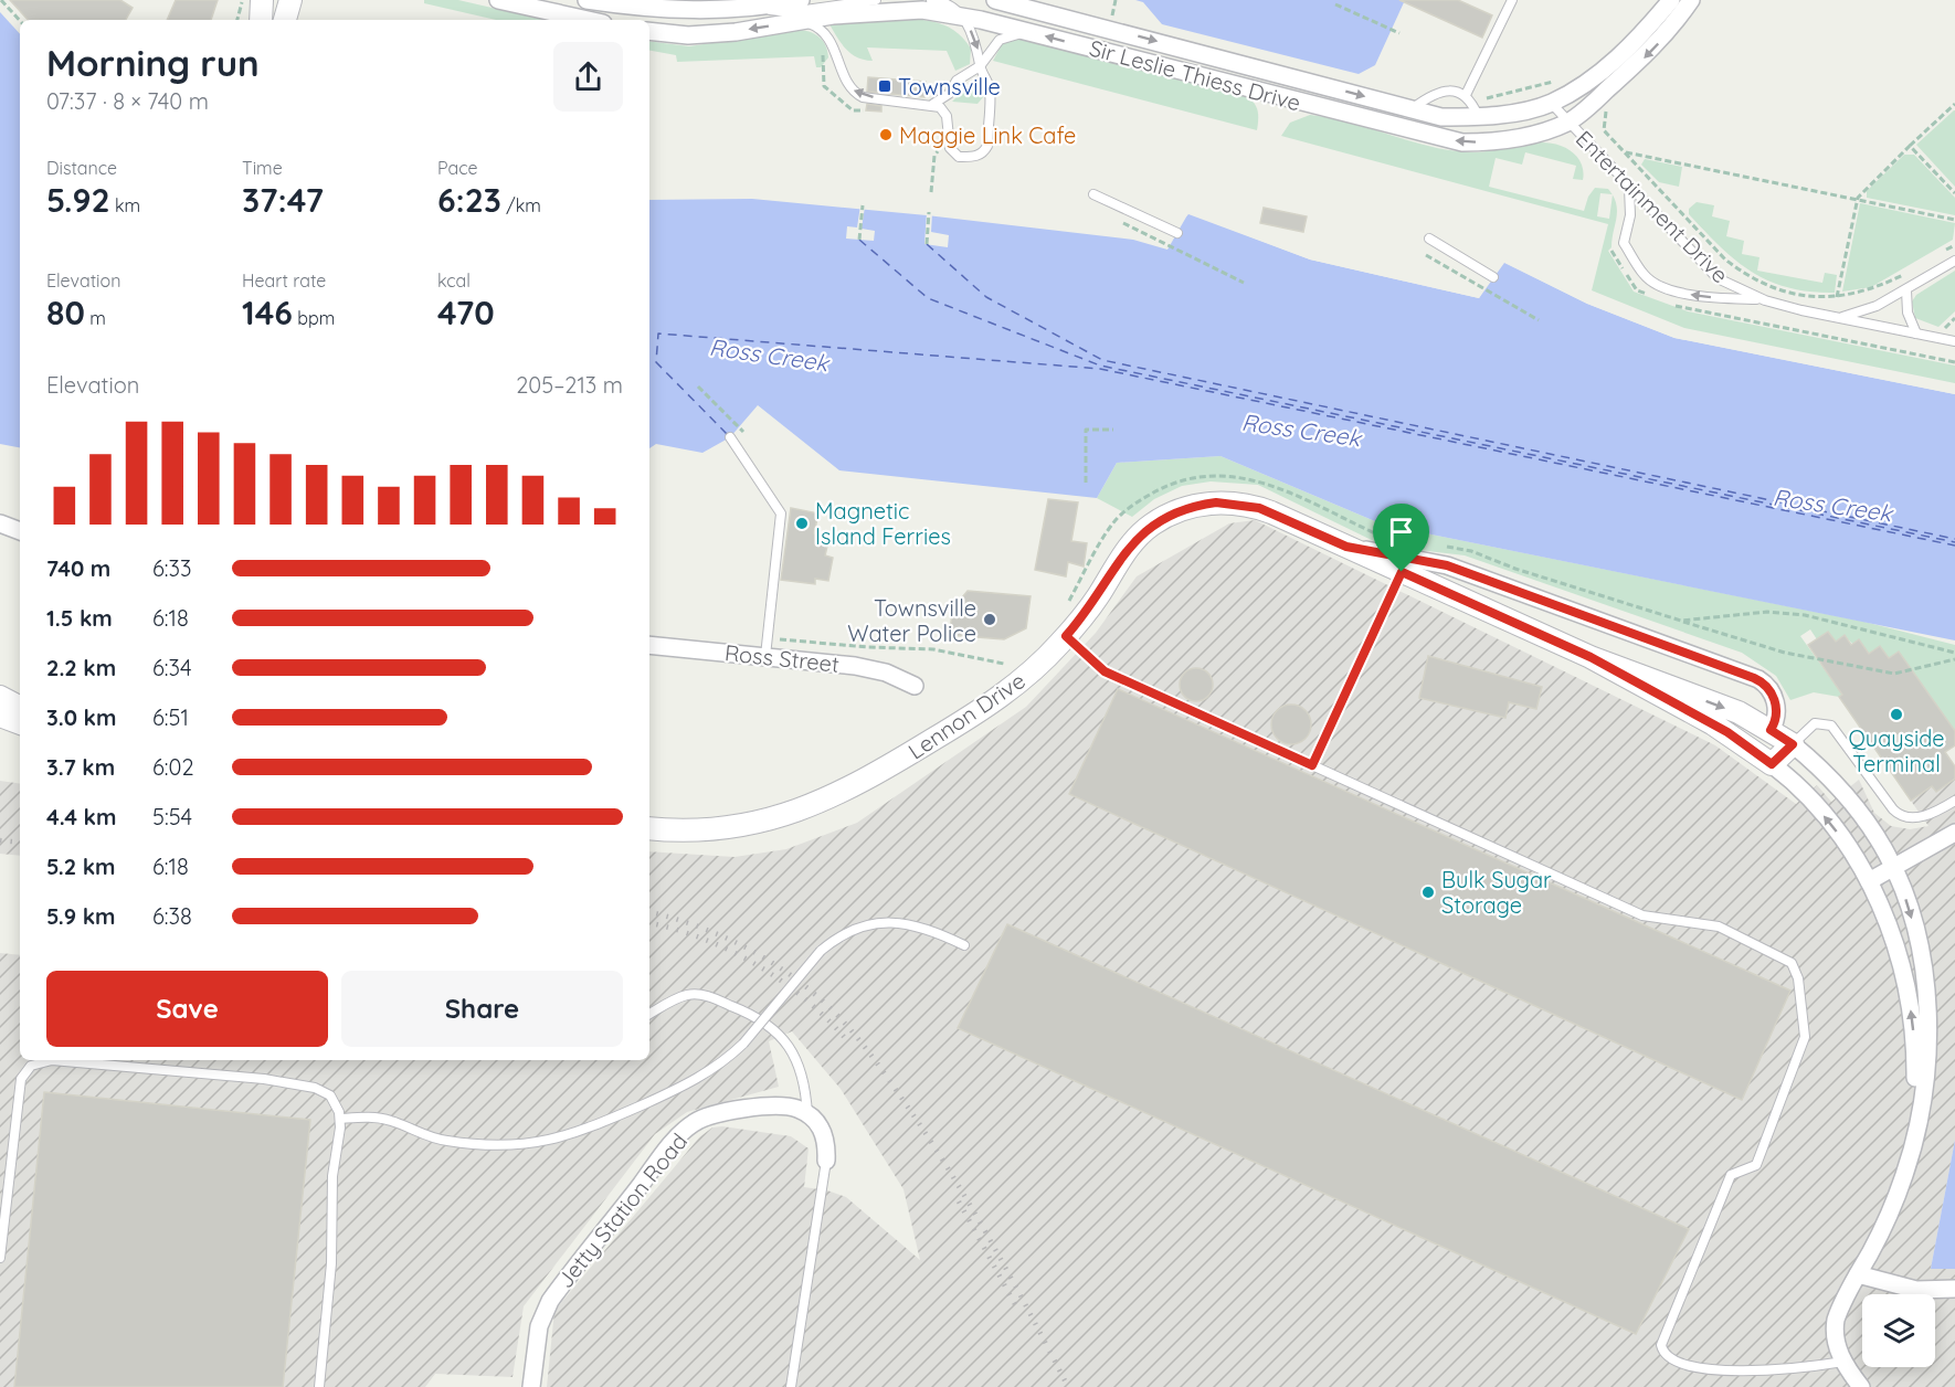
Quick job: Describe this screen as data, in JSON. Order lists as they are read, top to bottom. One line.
{"streets":{"street":["Sir Leslie Thiess Drive","Ross Street","Lennon Drive","Jetty Station Road"],"lane":["Entertainment Drive"]},"crossings":[["Sir Leslie Thiess Drive","Entertainment Drive"]],"water":["Ross Creek"],"places":{"transit":["Townsville"],"other":["Maggie Link Cafe","Magnetic Island Ferries","Townsville Water Police","Quayside Terminal","Bulk Sugar Storage"]},"page":{"heading":["Morning run","07:37 · 8 × 740 m"],"stats":[["Distance","5.92 km"],["Time","37:47"],["Pace","6:23 /km"],["Elevation","80 m"],["Heart rate","146 bpm"],["kcal","470"]],"chart":["Elevation","205–213 m"],"list":[{"name":"740 m","note":"6:33"},{"name":"1.5 km","note":"6:18"},{"name":"2.2 km","note":"6:34"},{"name":"3.0 km","note":"6:51"},{"name":"3.7 km","note":"6:02"},{"name":"4.4 km","note":"5:54"},{"name":"5.2 km","note":"6:18"},{"name":"5.9 km","note":"6:38"}],"buttons":["Save","Share"]}}
